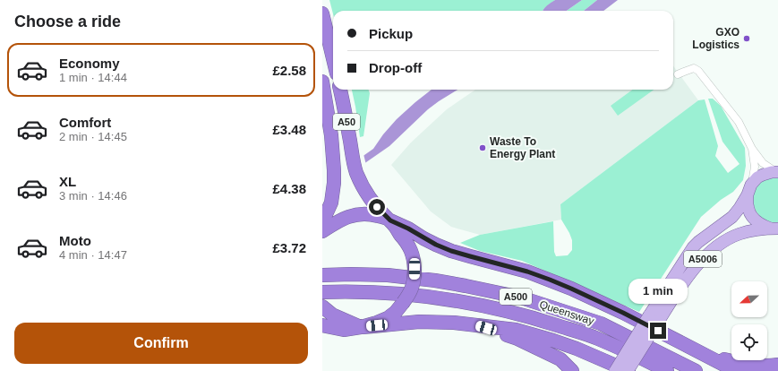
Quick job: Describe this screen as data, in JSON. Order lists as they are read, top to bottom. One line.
{"streets":{"highway":["A50","A500","Queensway"],"main road":["A5006"]},"places":["GXO Logistics","Waste To Energy Plant"],"north":"left","page":{"heading":"Choose a ride","banner":["Pickup","Drop-off"],"list":[{"name":"Economy","note":"1 min · 14:44","value":"£2.58"},{"name":"Comfort","note":"2 min · 14:45","value":"£3.48"},{"name":"XL","note":"3 min · 14:46","value":"£4.38"},{"name":"Moto","note":"4 min · 14:47","value":"£3.72"}],"bubble":"1 min","buttons":"Confirm"}}
